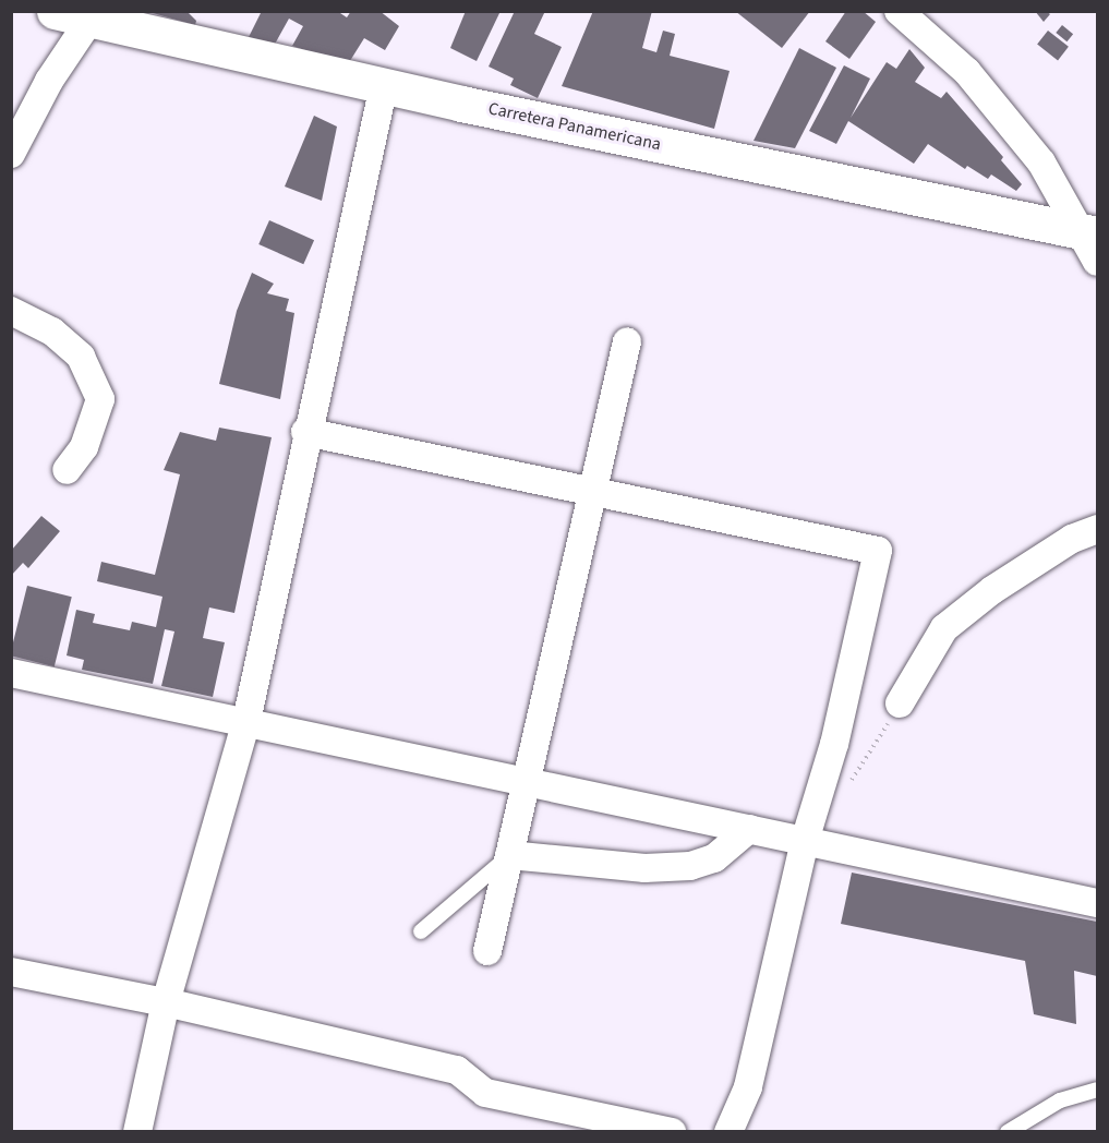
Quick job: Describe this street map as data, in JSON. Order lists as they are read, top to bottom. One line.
{"streets":{"main road":["Carretera Panamericana"]}}
